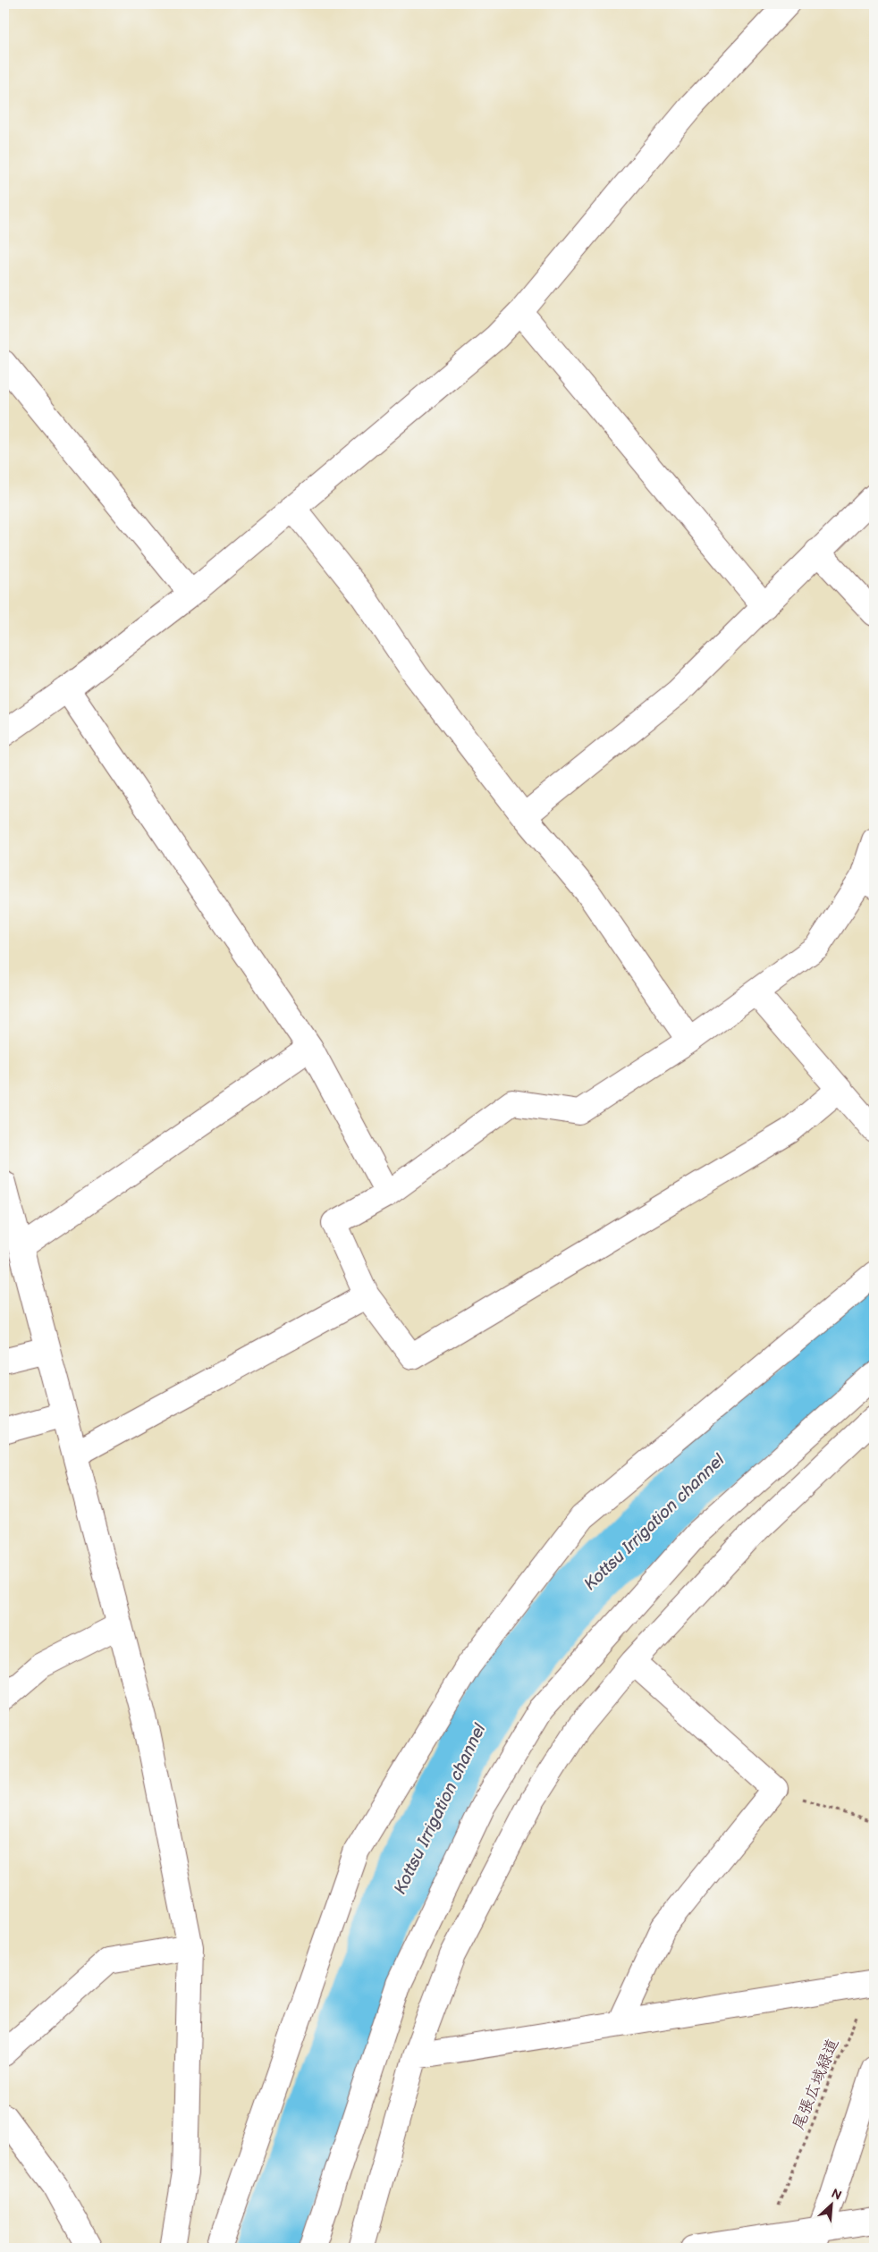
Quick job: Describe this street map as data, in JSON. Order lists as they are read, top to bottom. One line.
{"streets":{"path":["尾張広域緑道"]},"water":["Kottsu Irrigation channel"],"north":"top right"}
